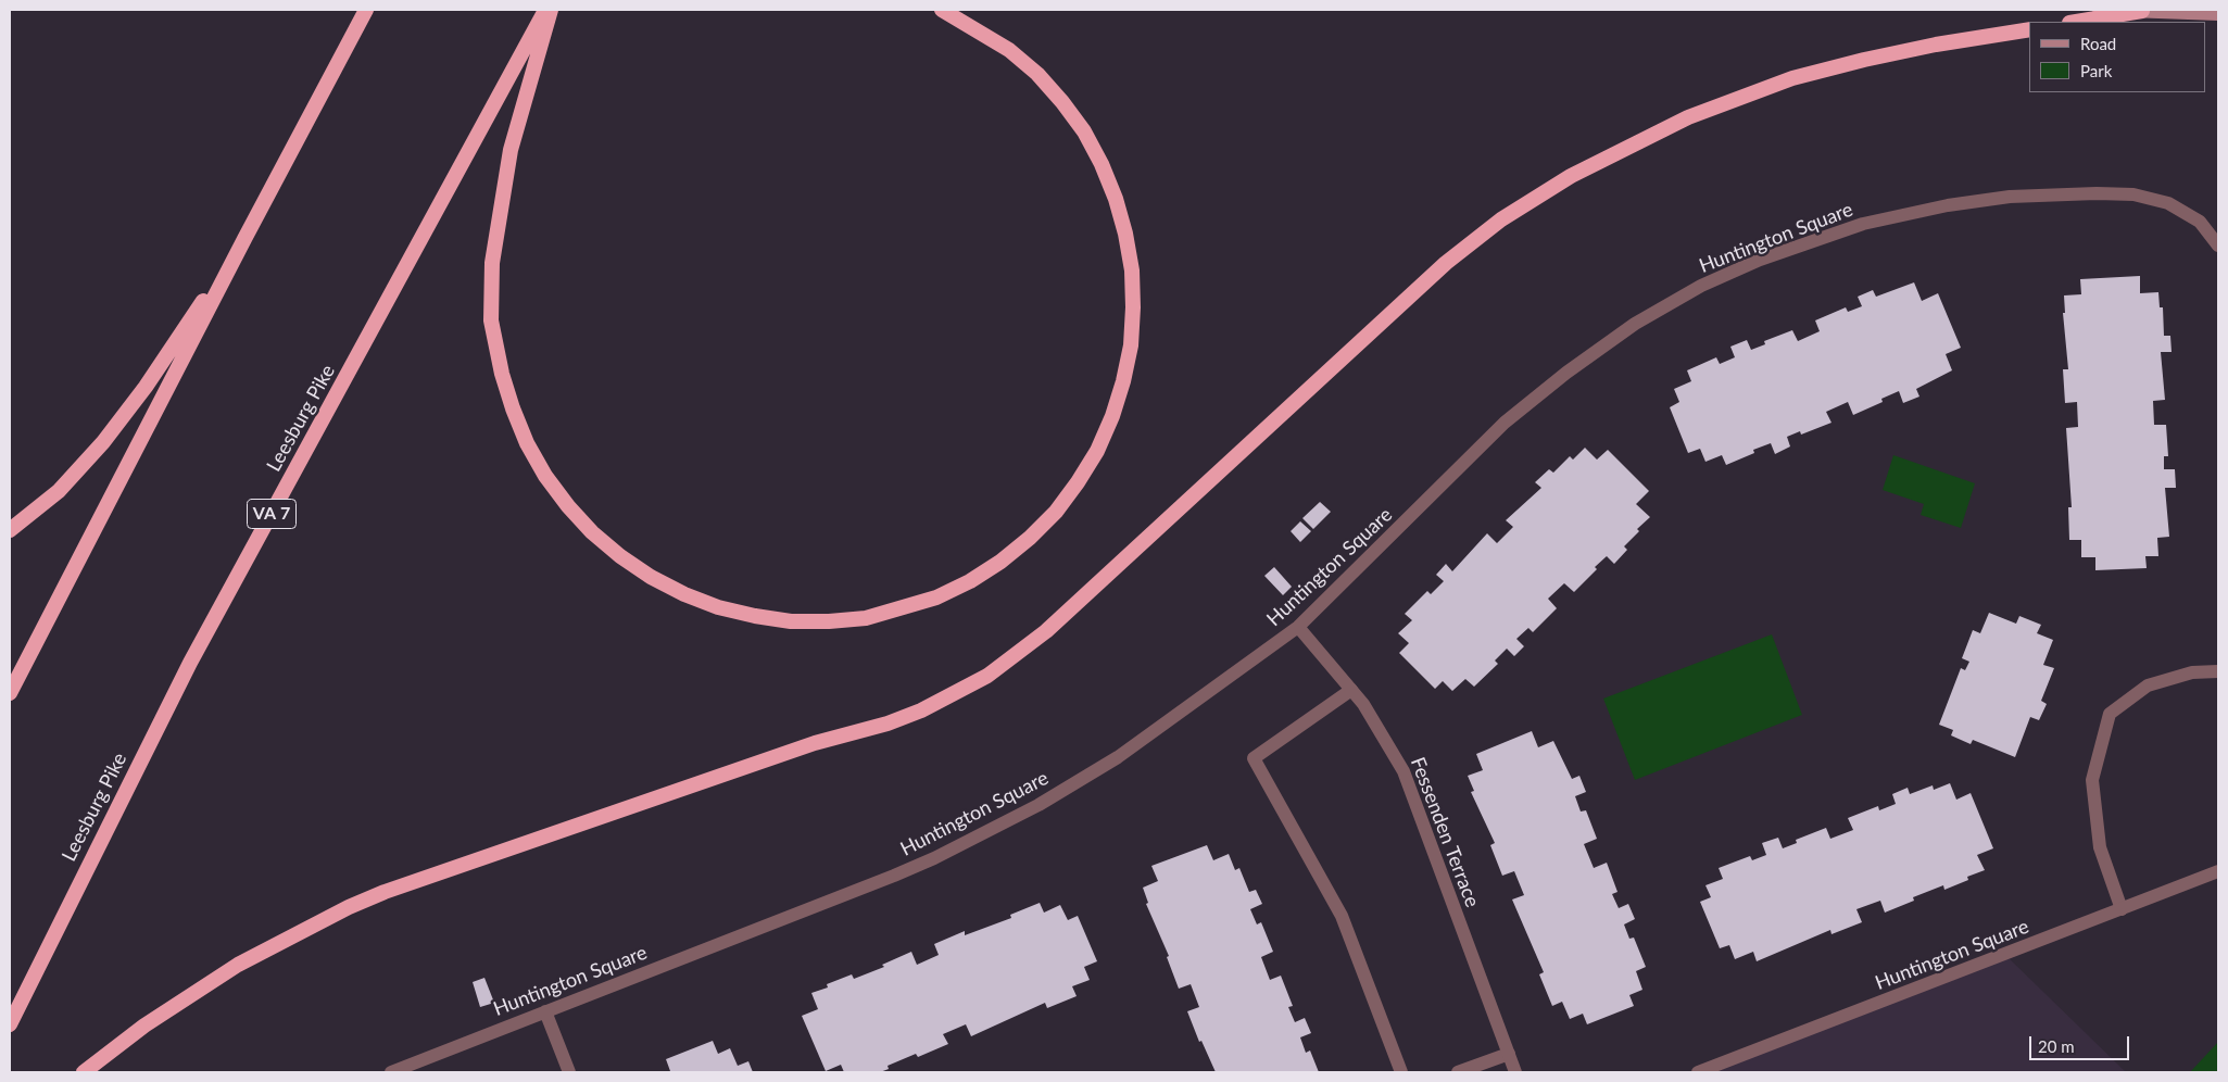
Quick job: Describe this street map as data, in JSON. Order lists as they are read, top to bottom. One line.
{"streets":{"highway":["Leesburg Pike","VA 7"],"street":["Huntington Square","Fessenden Terrace"]},"crossings":[["Huntington Square","Fessenden Terrace"]],"legend":["Road","Park"],"scale_bar":"20 m"}
